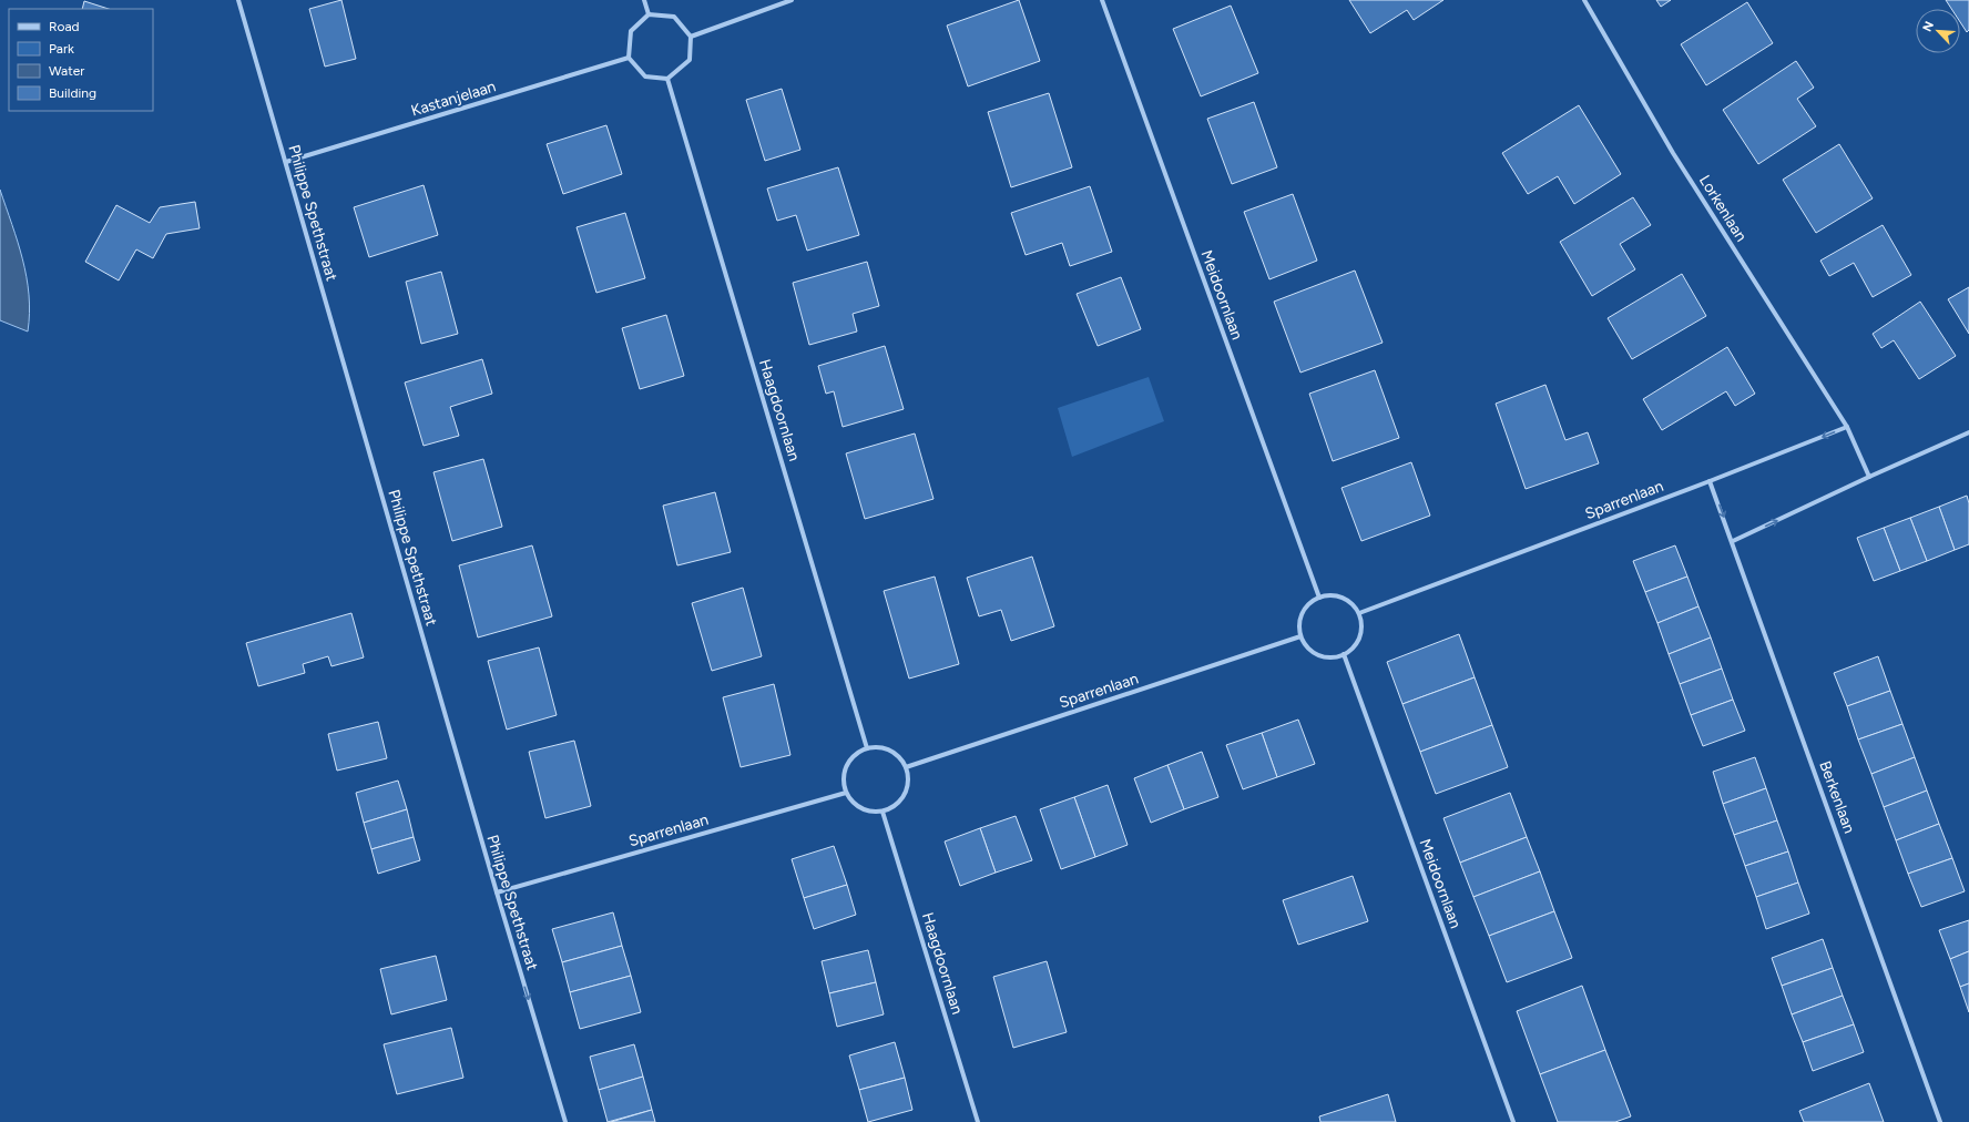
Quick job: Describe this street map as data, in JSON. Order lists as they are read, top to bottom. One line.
{"streets":{"street":["Kastanjelaan","Lorkenlaan","Philippe Spethstraat","Meidoornlaan","Haagdoornlaan","Sparrenlaan","Berkenlaan"]},"crossings":[["Kastanjelaan","Philippe Spethstraat"],["Kastanjelaan","Haagdoornlaan"],["Lorkenlaan","Sparrenlaan"],["Philippe Spethstraat","Sparrenlaan"],["Meidoornlaan","Sparrenlaan"],["Haagdoornlaan","Sparrenlaan"],["Sparrenlaan","Berkenlaan"]],"legend":["Road","Park","Water","Building"],"north":"top left"}
